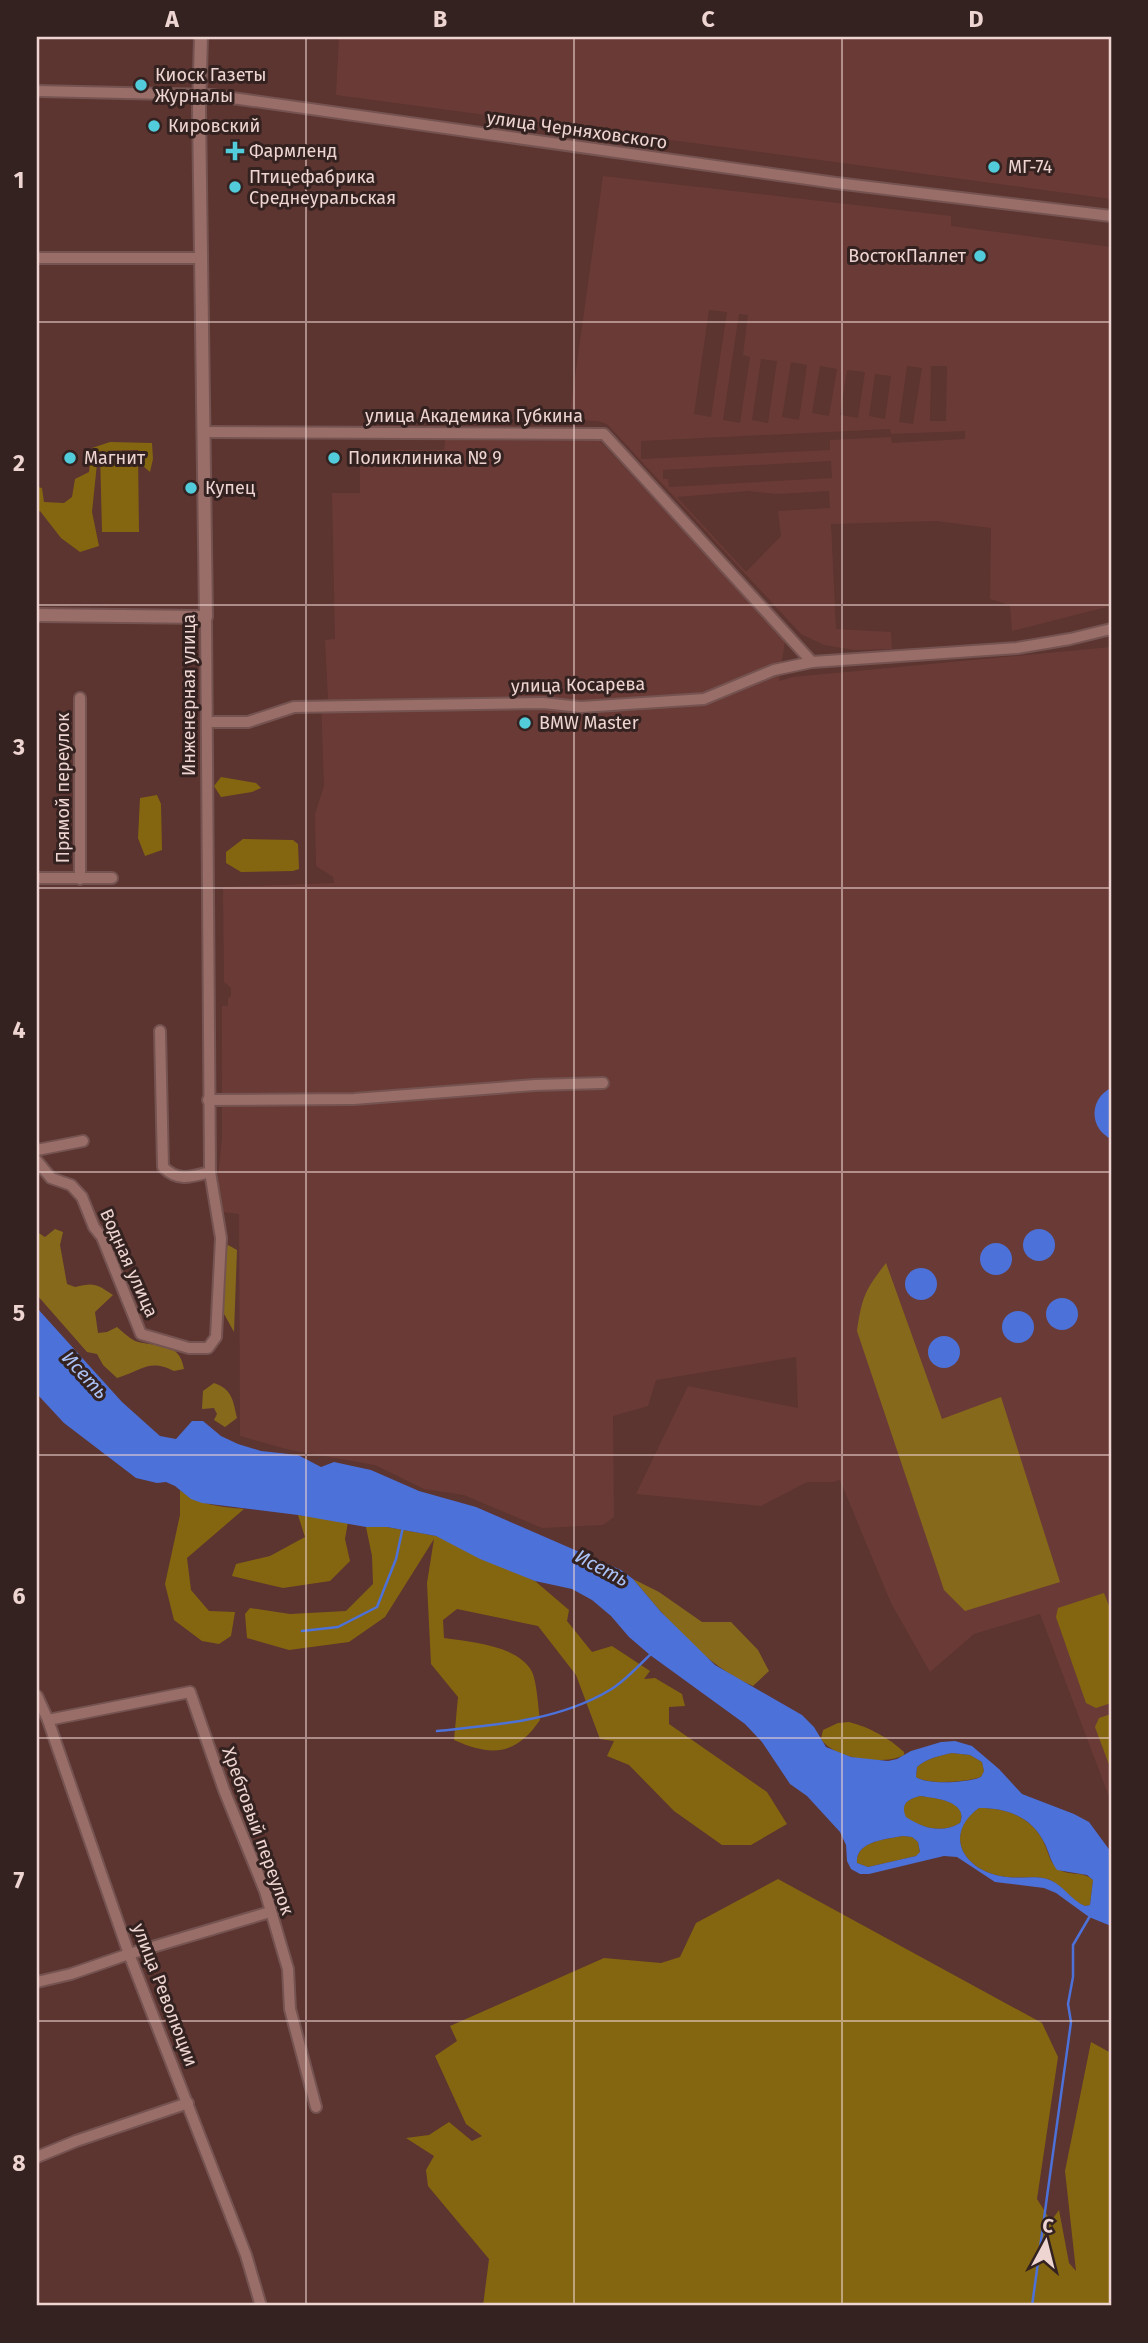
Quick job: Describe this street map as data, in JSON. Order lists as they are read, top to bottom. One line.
{"streets":{"street":["улица Черняховского","улица Академика Губкина","улица Косарева","Инженерная улица","Прямой переулок","Водная улица","Хребтовый переулок","улица Революции"]},"crossings":[["улица Черняховского","Инженерная улица"],["улица Академика Губкина","улица Косарева"],["улица Академика Губкина","Инженерная улица"],["улица Косарева","Инженерная улица"],["Инженерная улица","Водная улица"],["Хребтовый переулок","улица Революции"]],"water":["Исеть"],"places":{"other":["Киоск Газеты Журналы","Кировский","МГ-74","Птицефабрика Среднеуральская","ВостокПаллет","Магнит","Поликлиника № 9","Купец","BMW Master"],"health":["Фармленд"]},"north":"top","grid":{"columns":["A","B","C","D"],"rows":["1","2","3","4","5","6","7","8"]}}
